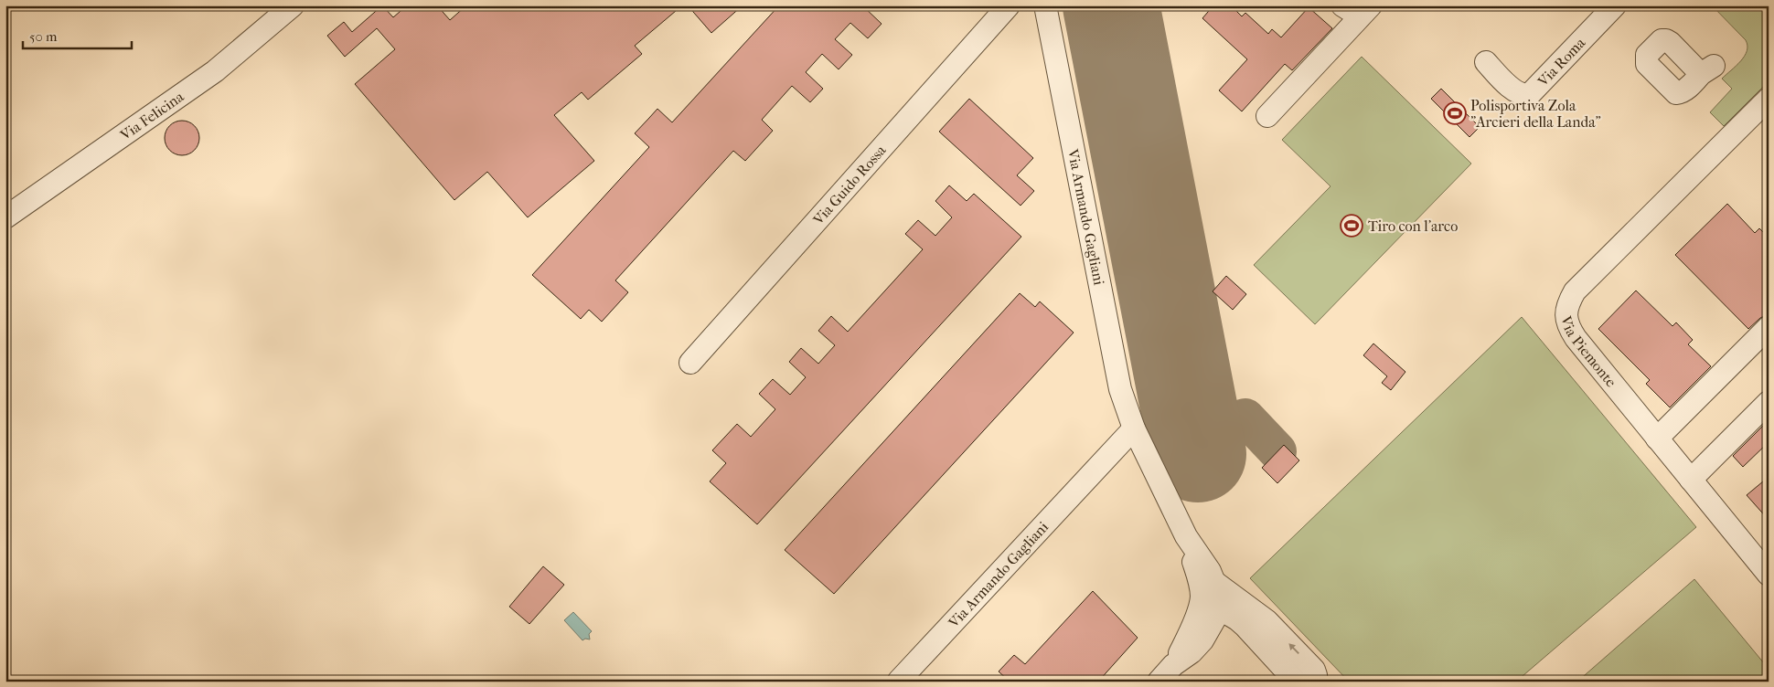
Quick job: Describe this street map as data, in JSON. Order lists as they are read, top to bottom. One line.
{"streets":{"street":["Via Roma","Via Felicina","Via Guido Rossa","Via Armando Gagliani","Via Piemonte"]},"places":{"sports":["Polisportiva Zola \"Arcieri della Landa\"","Tiro con l'arco"]},"scale_bar":"50 m"}
